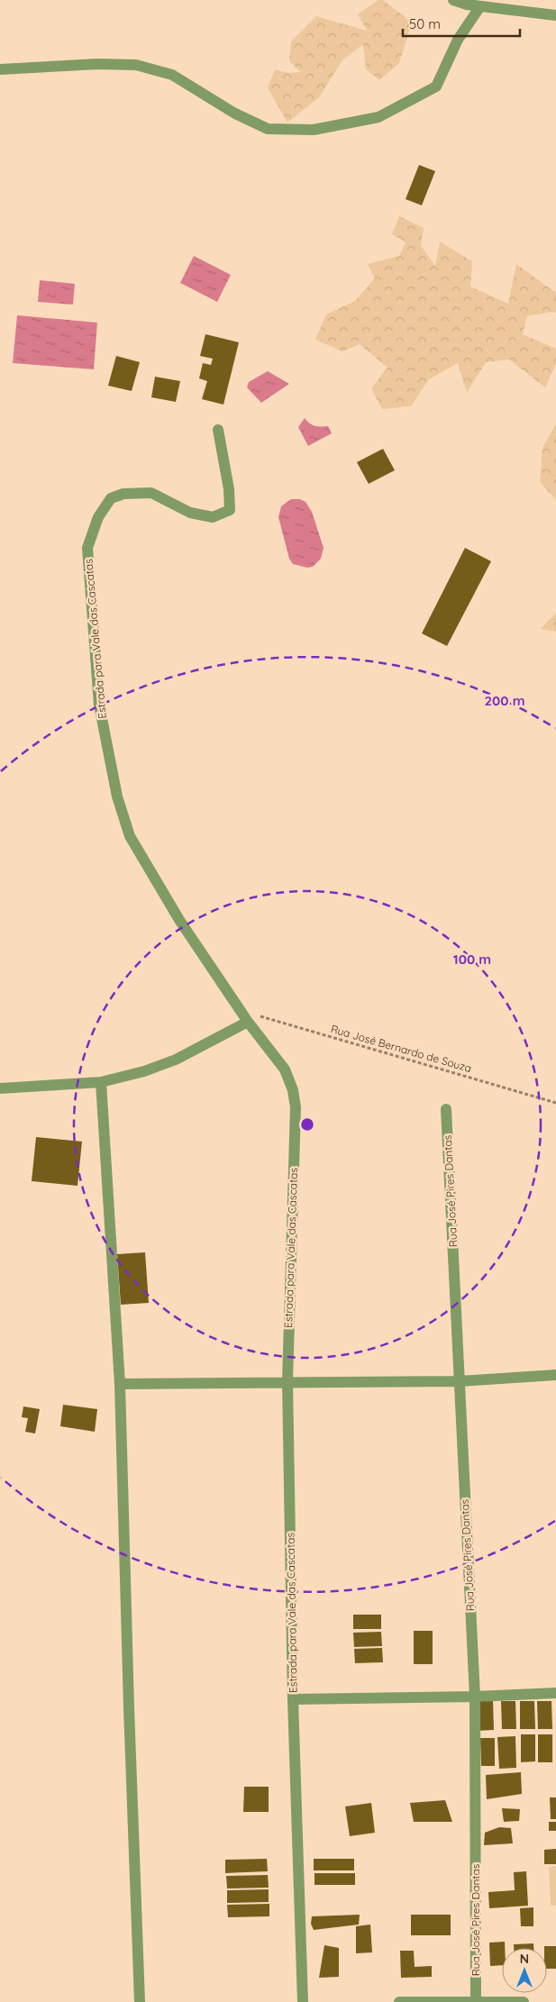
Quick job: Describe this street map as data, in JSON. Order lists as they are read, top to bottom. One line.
{"streets":{"street":["Estrada para Vale das Cascatas","Rua José Pires Dantas"],"path":["Rua José Bernardo de Souza"]},"crossings":[["Estrada para Vale das Cascatas","Rua José Bernardo de Souza"]],"scale_bar":"50 m","north":"top","rings":["200 m","100 m"]}
